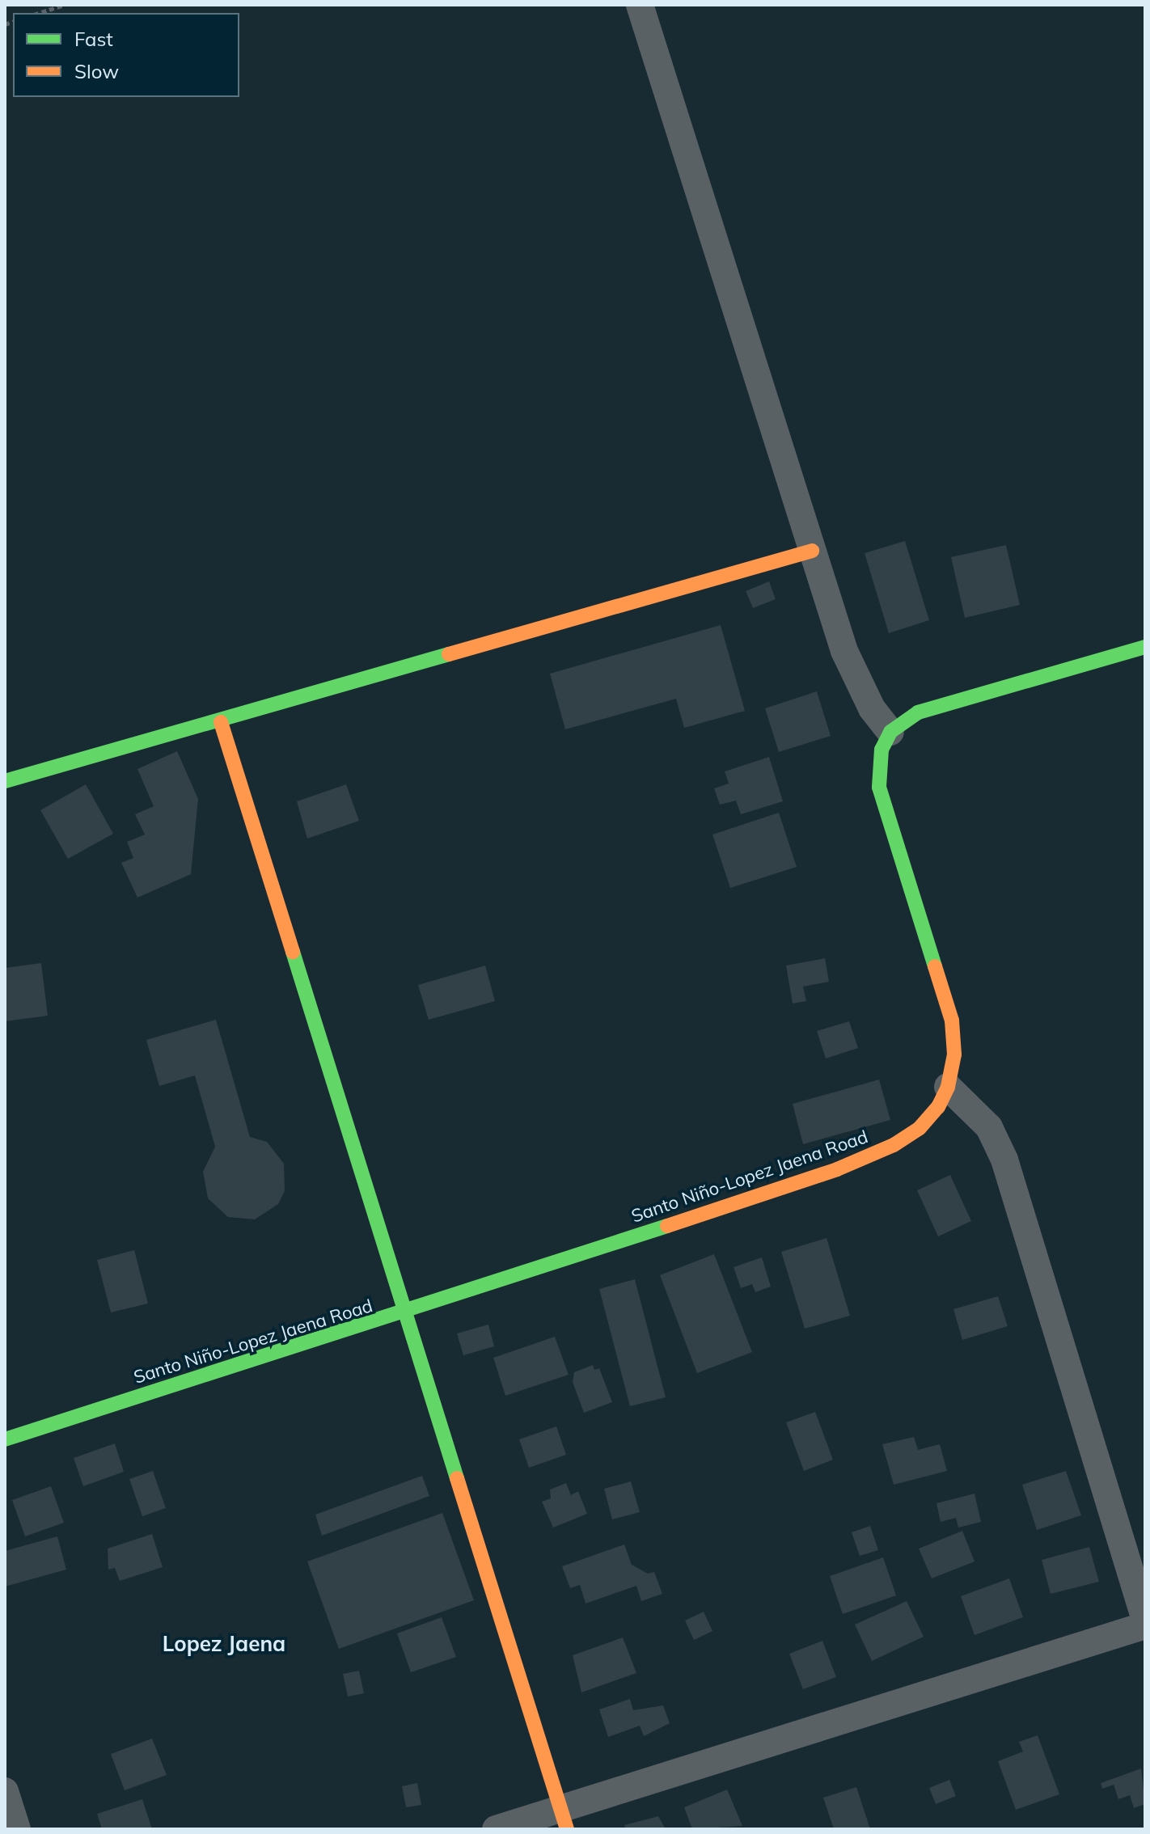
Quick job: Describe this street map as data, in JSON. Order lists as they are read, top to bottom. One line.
{"streets":{"street":["Santo Niño-Lopez Jaena Road"]},"districts":["Lopez Jaena"],"legend":["Fast","Slow"]}
